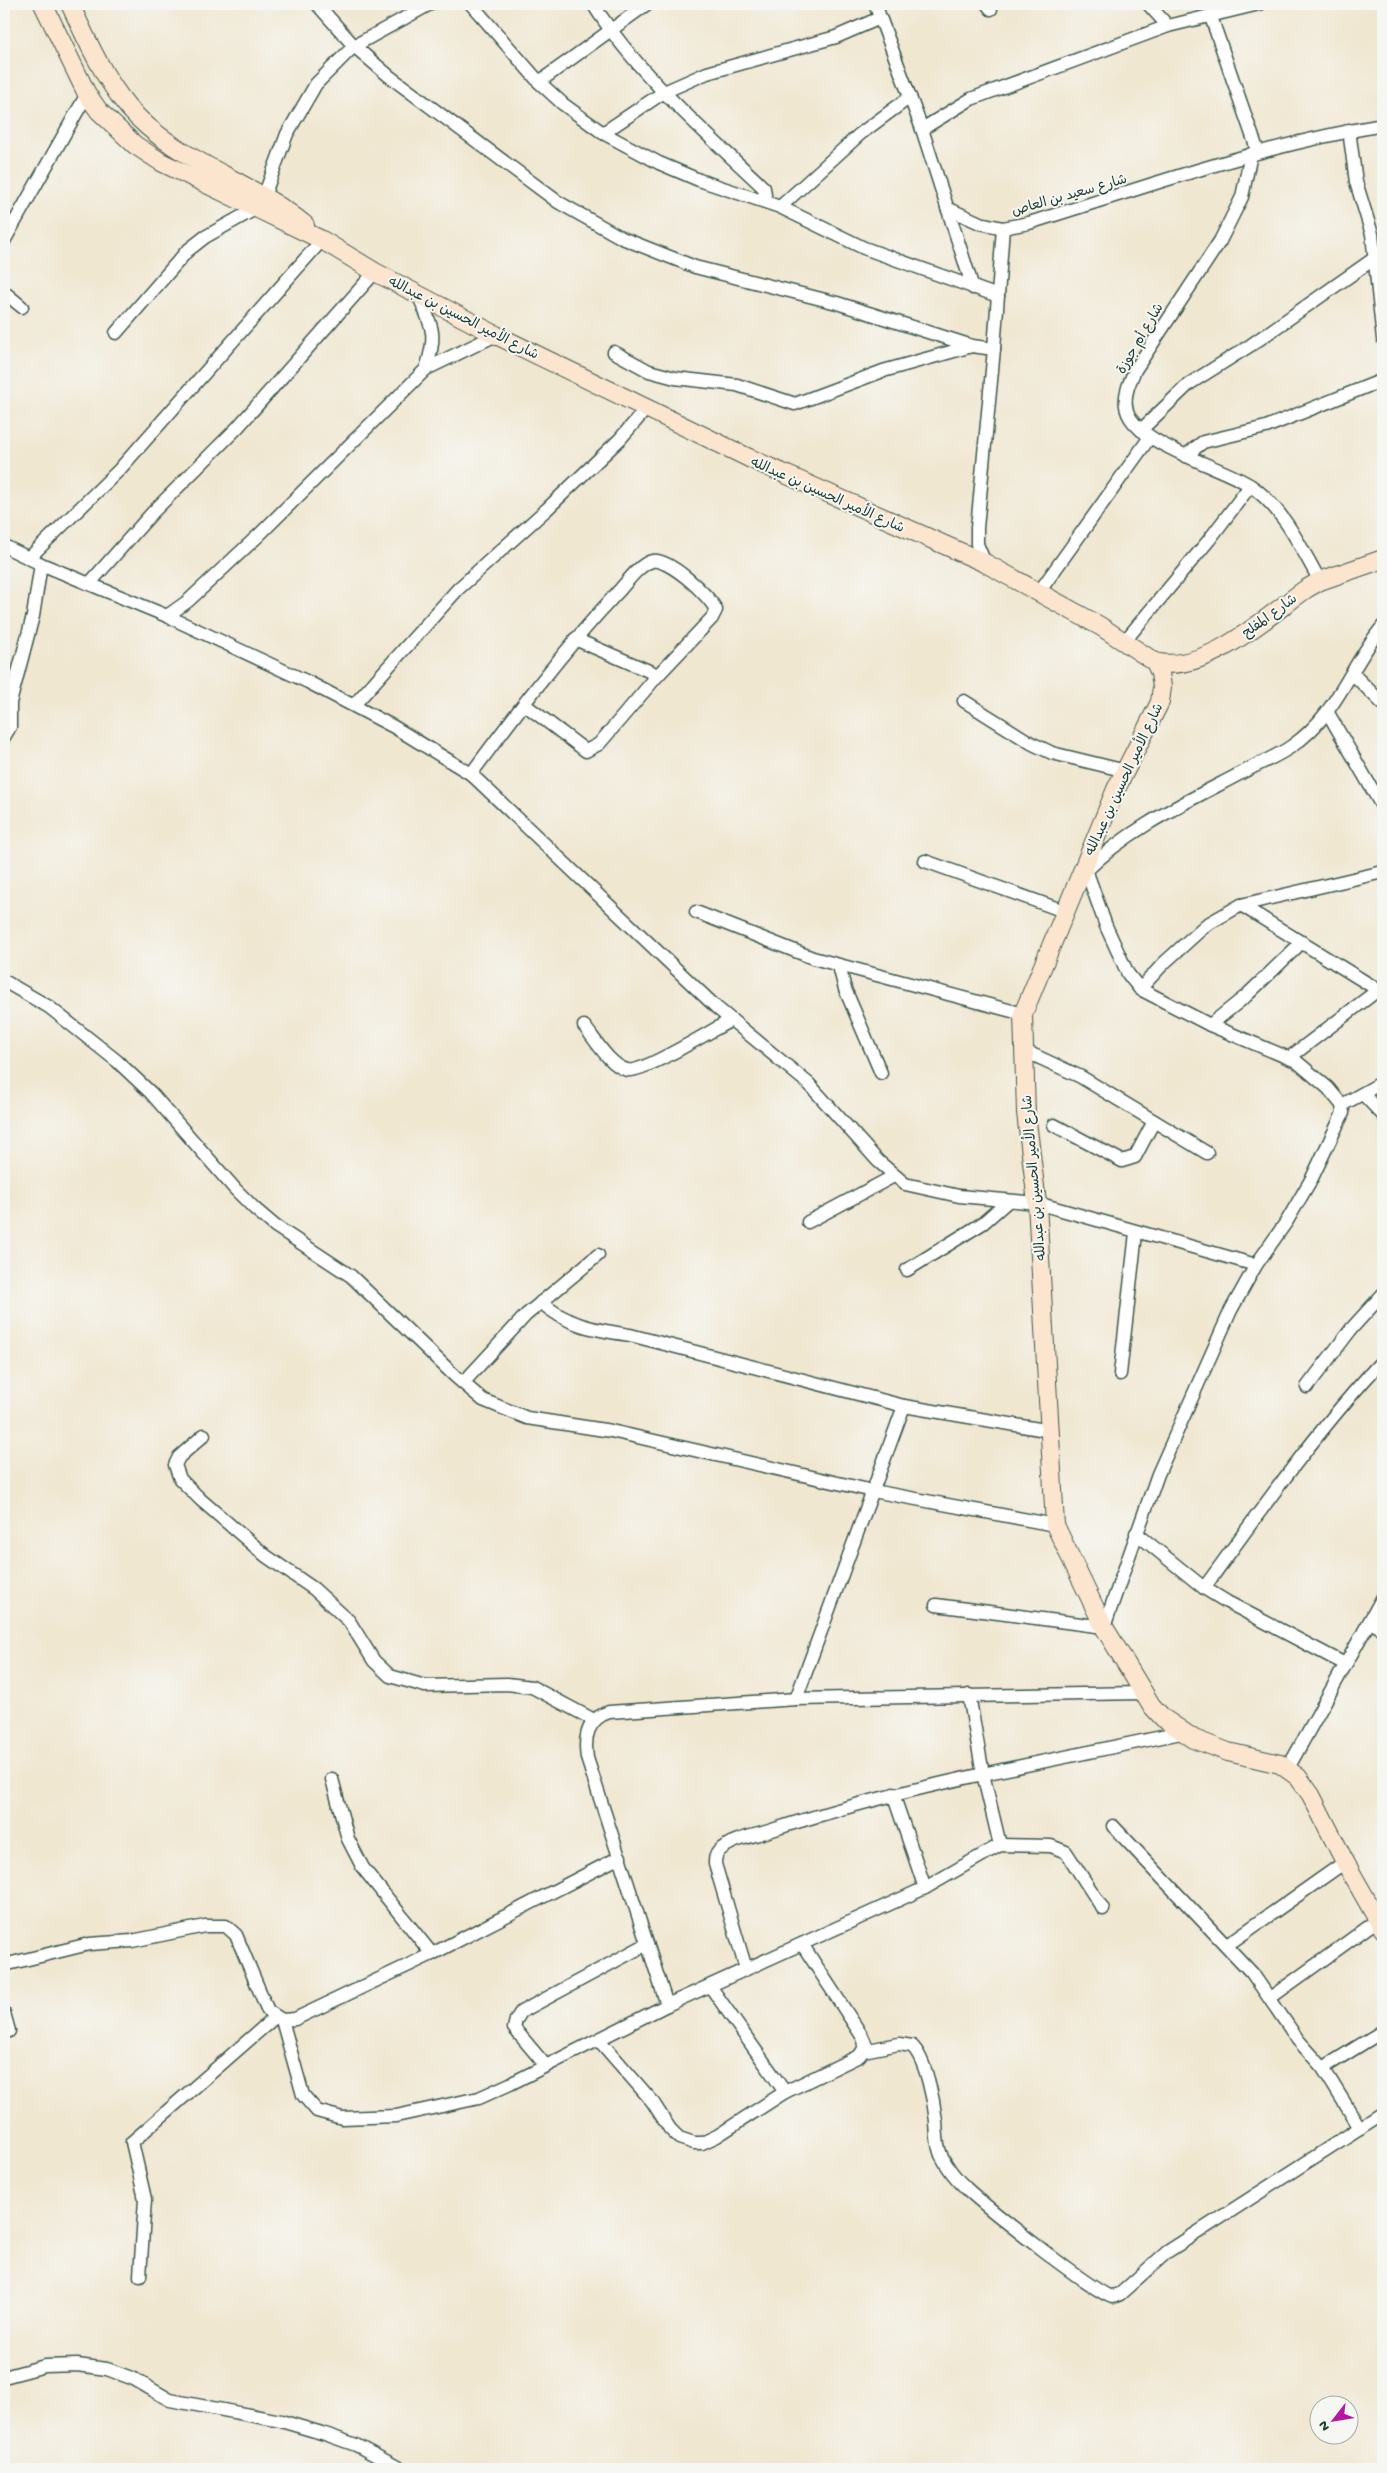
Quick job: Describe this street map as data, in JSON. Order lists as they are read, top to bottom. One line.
{"streets":{"street":["شارع سعيد بن العاص","شارع الأمير الحسين بن عبدالله","شارع أم جوزة","شارع المفلح"]},"crossings":[["شارع سعيد بن العاص","شارع الأمير الحسين بن عبدالله"],["شارع سعيد بن العاص","شارع أم جوزة"],["شارع الأمير الحسين بن عبدالله","شارع المفلح"],["شارع أم جوزة","شارع المفلح"]],"north":"bottom left"}
